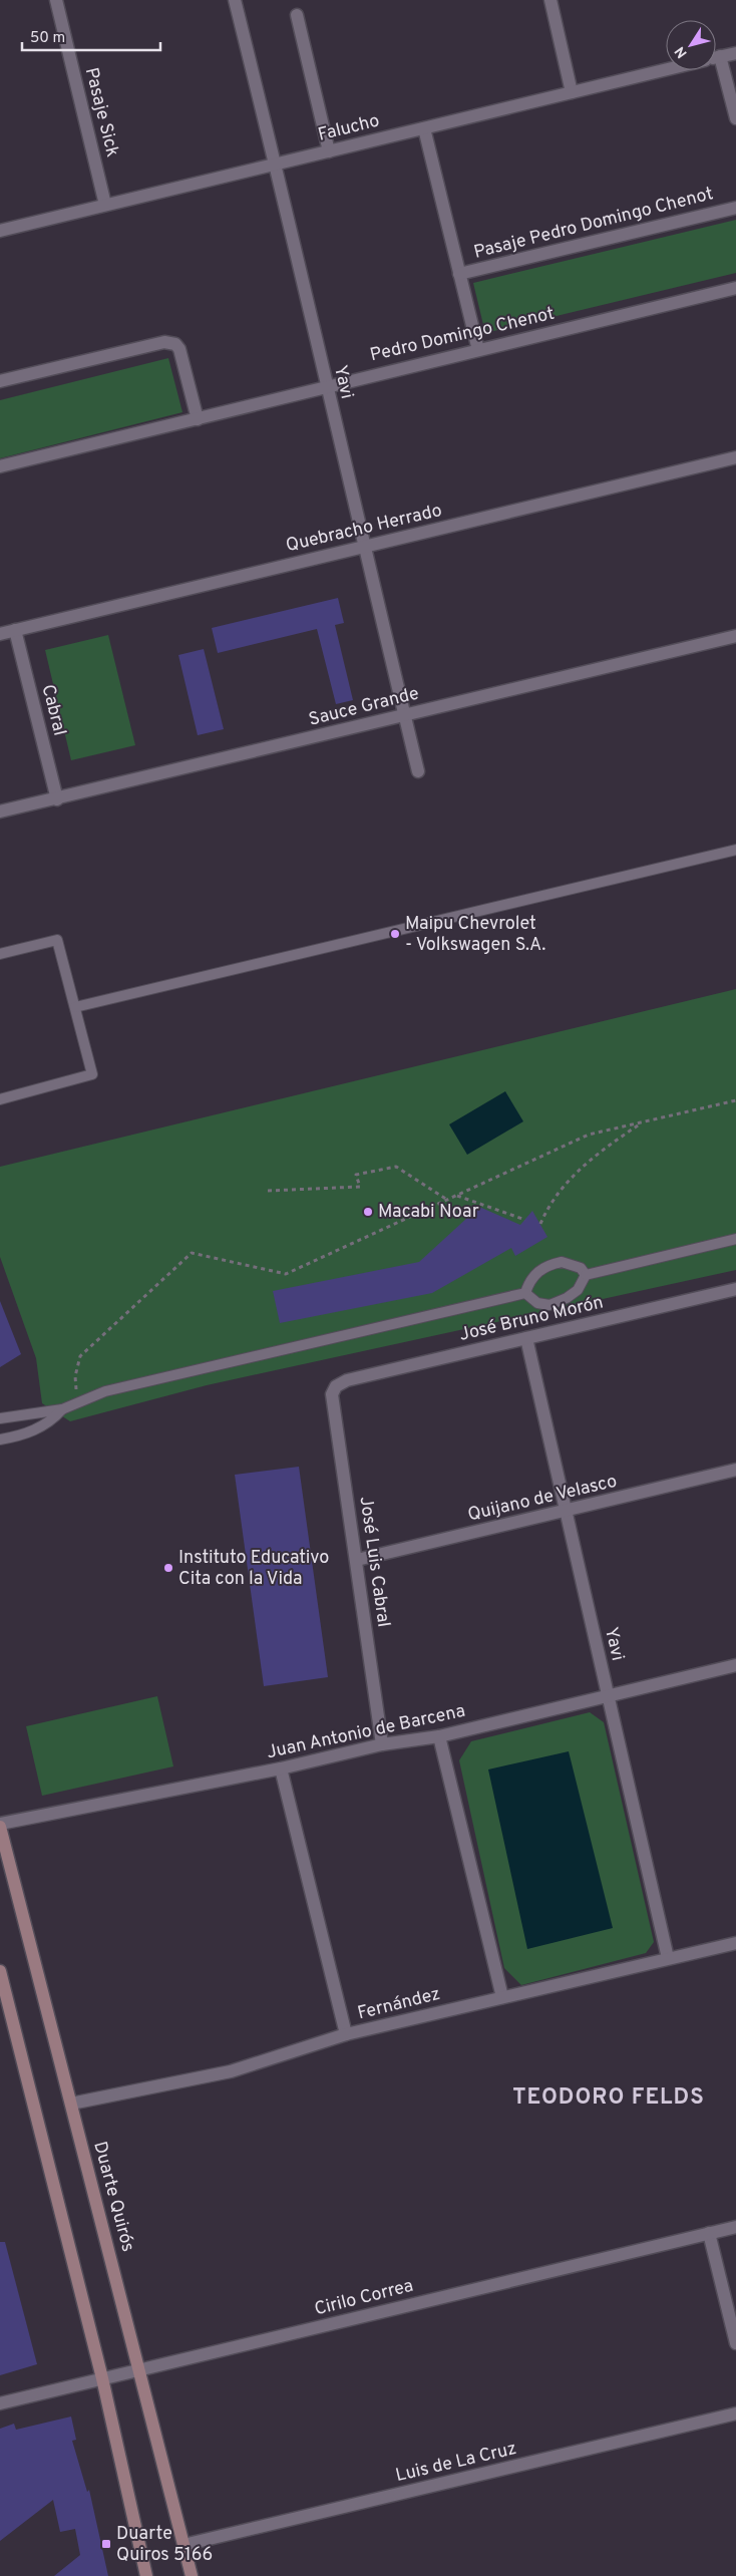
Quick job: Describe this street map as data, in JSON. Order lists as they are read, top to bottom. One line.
{"streets":{"main road":["Duarte Quirós"],"street":["Pasaje Sick","Falucho","Pasaje Pedro Domingo Chenot","Pedro Domingo Chenot","Yavi","Quebracho Herrado","Sauce Grande","Cabral","José Bruno Morón","Quijano de Velasco","José Luis Cabral","Juan Antonio de Barcena","Fernández","Cirilo Correa","Luis de La Cruz"]},"crossings":[["Pasaje Sick","Falucho"],["Falucho","Yavi"],["Pedro Domingo Chenot","Yavi"],["Yavi","Quebracho Herrado"],["Yavi","Sauce Grande"],["Yavi","José Bruno Morón"],["Yavi","Quijano de Velasco"],["Yavi","Juan Antonio de Barcena"],["Yavi","Fernández"],["Quebracho Herrado","Cabral"],["Sauce Grande","Cabral"],["José Bruno Morón","José Luis Cabral"],["Quijano de Velasco","José Luis Cabral"],["José Luis Cabral","Juan Antonio de Barcena"],["Juan Antonio de Barcena","Duarte Quirós"],["Fernández","Duarte Quirós"],["Duarte Quirós","Cirilo Correa"],["Duarte Quirós","Luis de La Cruz"]],"districts":["TEODORO FELDS"],"places":{"other":["Maipu Chevrolet - Volkswagen S.A.","Macabi Noar","Instituto Educativo Cita con la Vida"],"transit":["Duarte Quiros 5166"]},"scale_bar":"50 m","north":"bottom left"}
